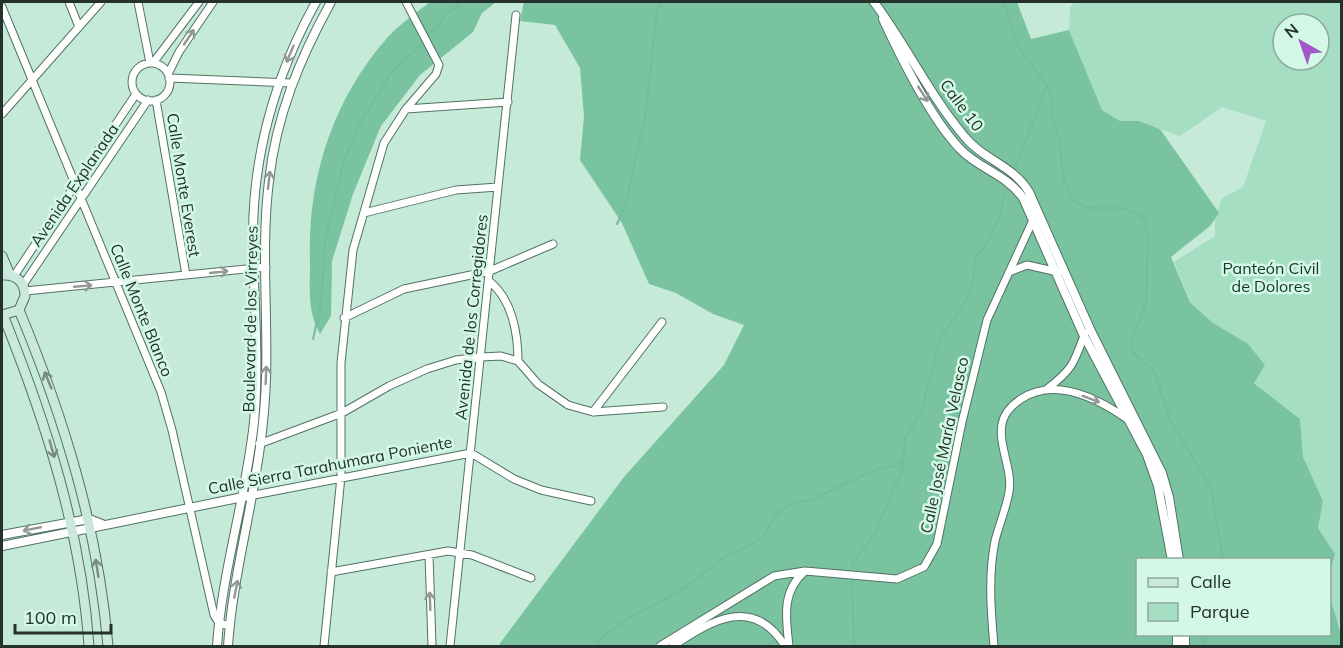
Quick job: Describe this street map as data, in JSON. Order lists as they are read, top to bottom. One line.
{"streets":{"street":["Calle 10","Avenida Explanada","Calle Monte Everest","Calle Monte Blanco","Avenida de los Corregidores","Boulevard de los Virreyes","Calle José María Velasco","Calle Sierra Tarahumara Poniente"]},"crossings":[["Calle 10","Calle José María Velasco"],["Avenida Explanada","Calle Monte Everest"],["Avenida Explanada","Calle Monte Blanco"],["Calle Monte Blanco","Boulevard de los Virreyes"],["Calle Monte Blanco","Calle Sierra Tarahumara Poniente"],["Avenida de los Corregidores","Calle Sierra Tarahumara Poniente"],["Boulevard de los Virreyes","Calle Sierra Tarahumara Poniente"]],"parks":["Panteón Civil de Dolores"],"legend":["Calle","Parque"],"scale_bar":"100 m","north":"top left"}
